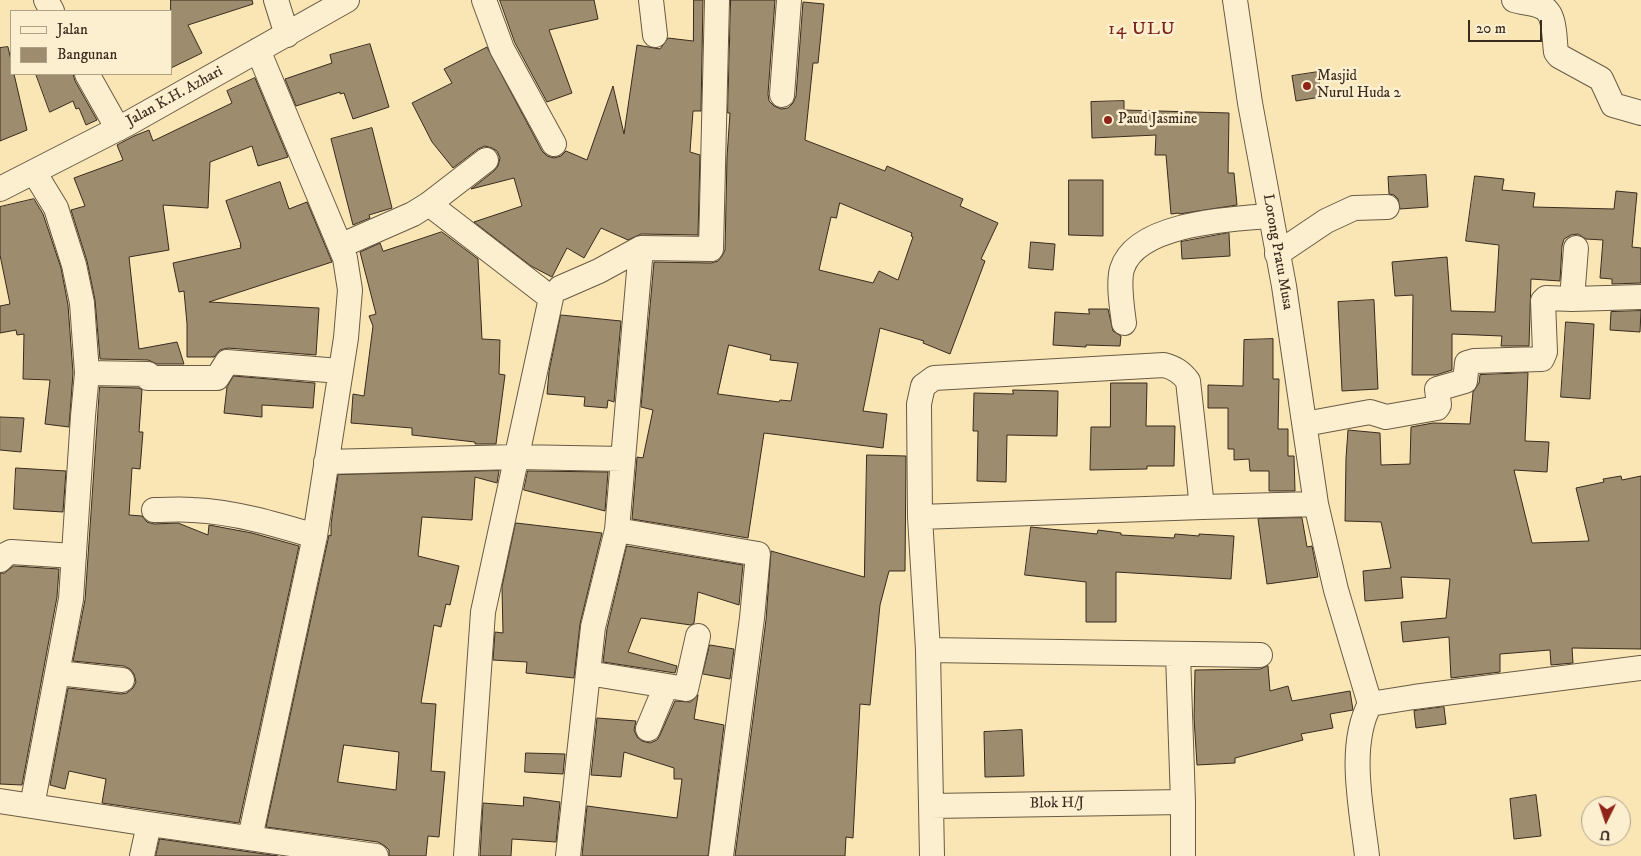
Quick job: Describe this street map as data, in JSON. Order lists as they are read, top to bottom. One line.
{"streets":{"street":["Jalan K.H. Azhari","Lorong Pratu Musa","Blok H/J"]},"districts":["14 ULU"],"places":["Masjid Nurul Huda 2","Paud Jasmine"],"legend":["Jalan","Bangunan"],"scale_bar":"20 m","north":"bottom"}
